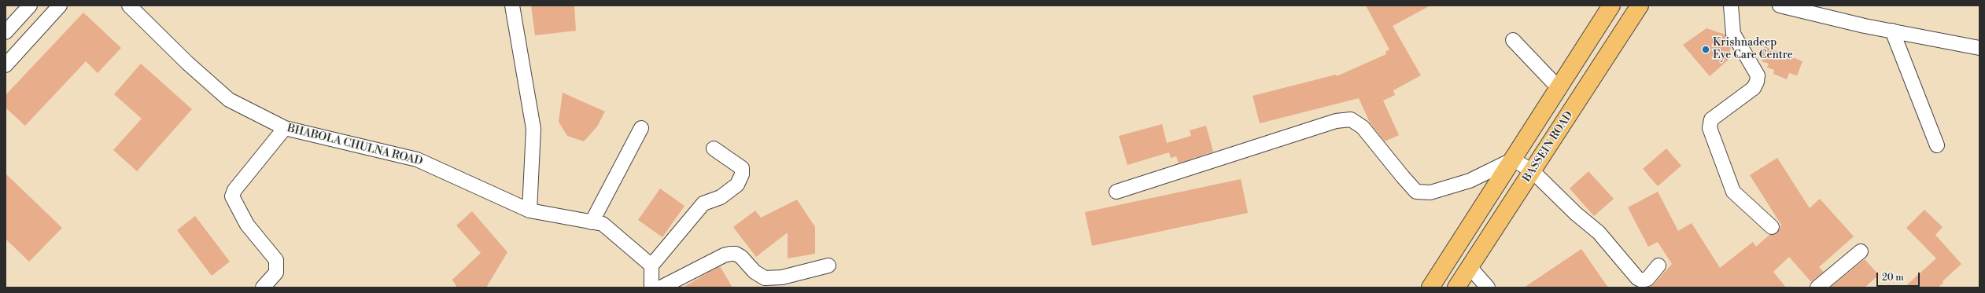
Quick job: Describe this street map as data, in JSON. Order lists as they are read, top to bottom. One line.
{"streets":{"main road":["BASSEIN ROAD"],"street":["BHABOLA CHULNA ROAD"]},"places":["Krishnadeep Eye Care Centre"],"scale_bar":"20 m"}
